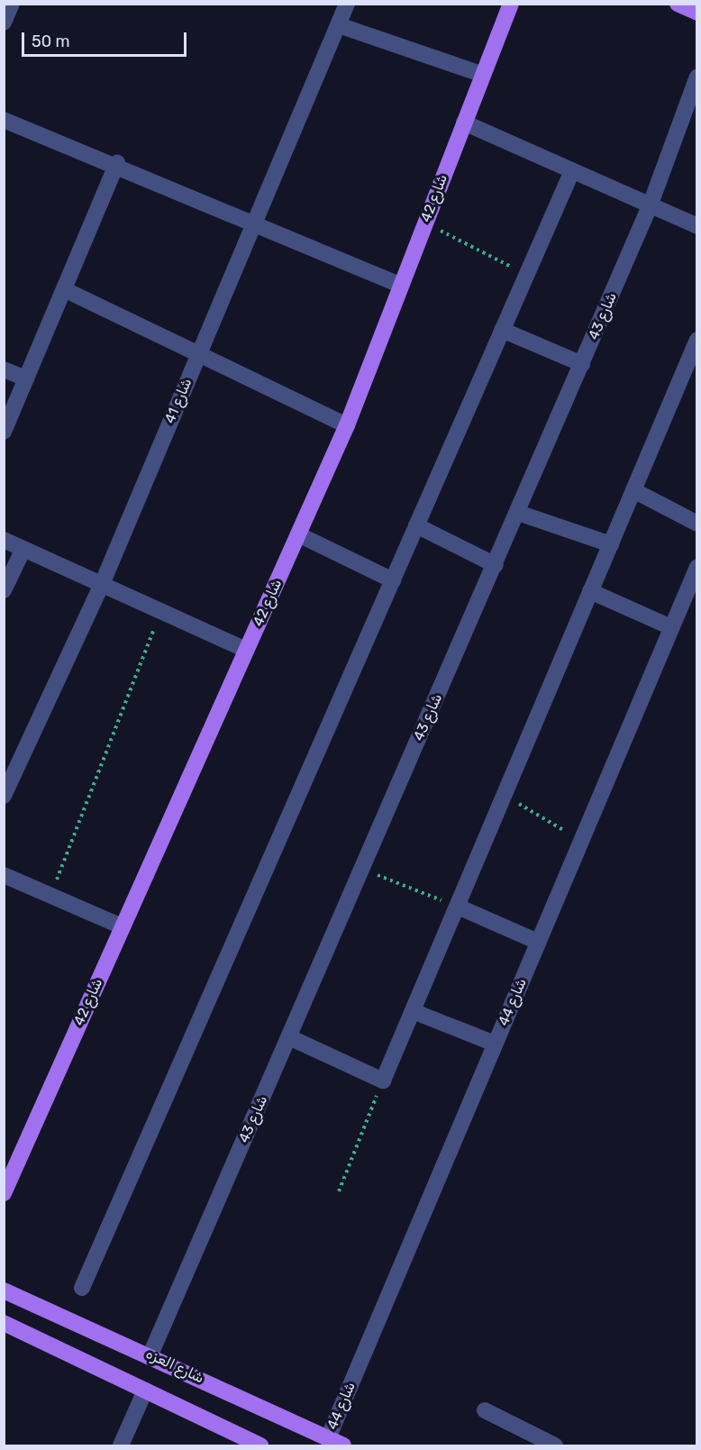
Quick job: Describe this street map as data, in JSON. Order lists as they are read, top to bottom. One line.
{"streets":{"main road":["شارع 42","شارع العزه"],"street":["شارع 43","شارع 41","شارع 44"]},"crossings":[["شارع 43","شارع العزه"],["شارع 44","شارع العزه"]],"scale_bar":"50 m"}
